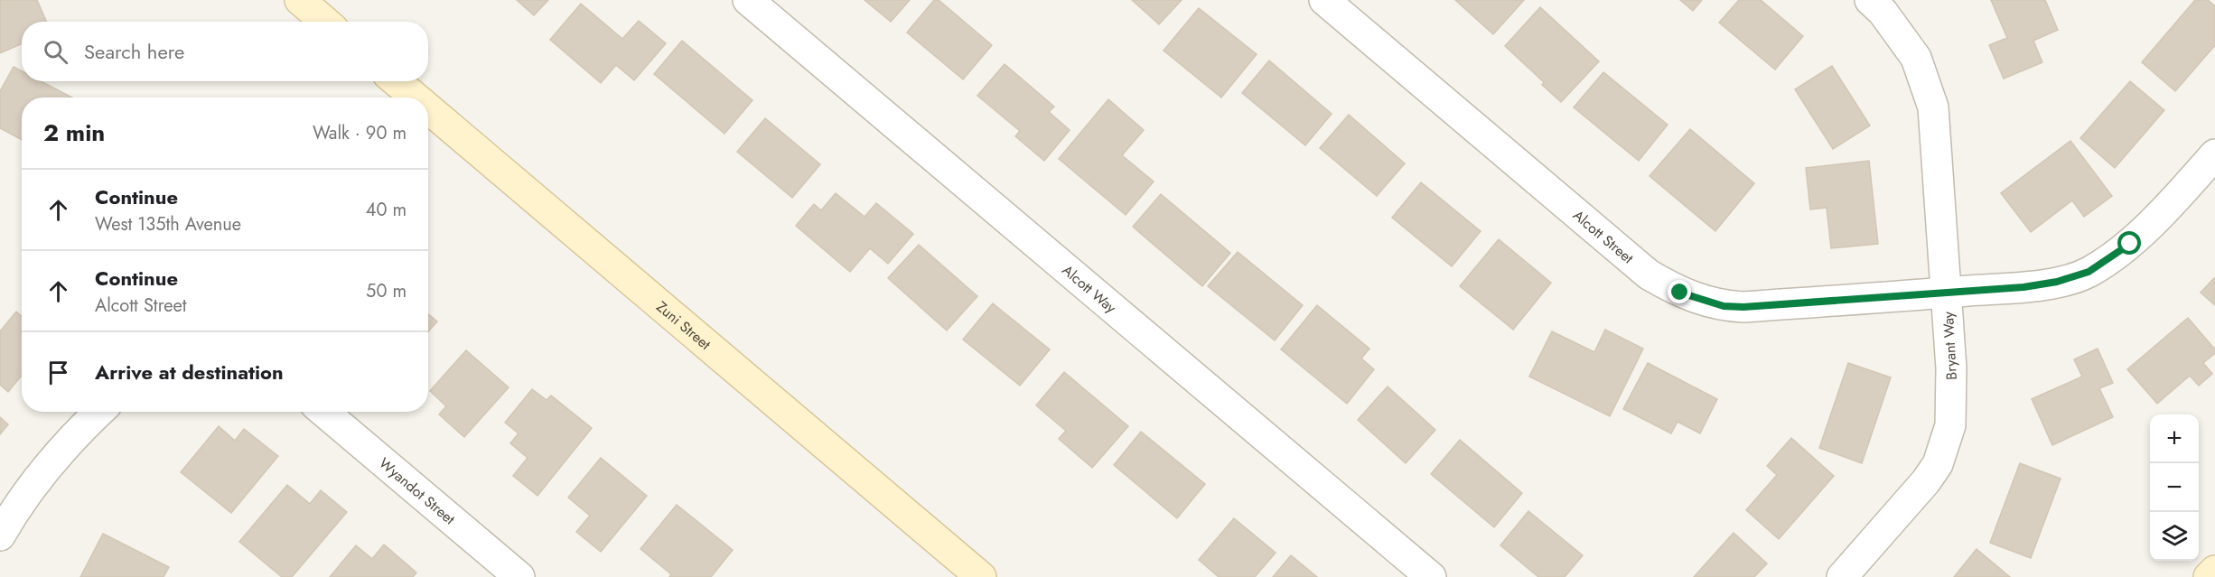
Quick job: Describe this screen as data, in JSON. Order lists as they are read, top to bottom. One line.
{"streets":{"main road":["Zuni Street"],"street":["Alcott Street","Alcott Way","Bryant Way","Wyandot Street"]},"crossings":[["Alcott Street","Bryant Way"]],"page":{"search":"Search here","heading":["2 min","Walk · 90 m"],"list":[["Continue","West 135th Avenue","40 m"],["Continue","Alcott Street","50 m"],"Arrive at destination"],"map_buttons":["+","−"]}}
